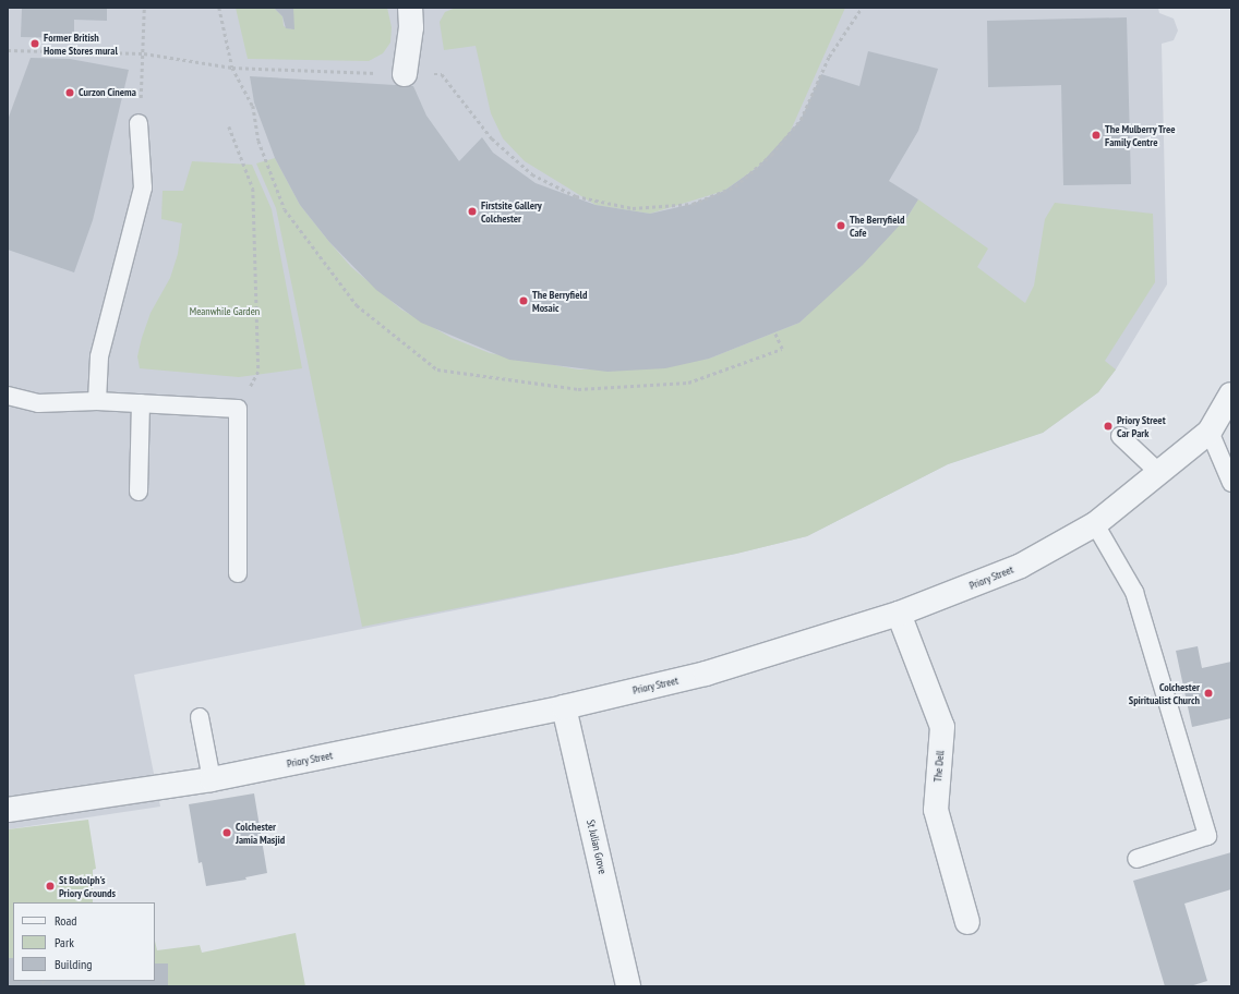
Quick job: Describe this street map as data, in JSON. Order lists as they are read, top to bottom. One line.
{"streets":{"street":["Priory Street","The Dell","St Julian Grove"]},"crossings":[["Priory Street","The Dell"],["Priory Street","St Julian Grove"]],"parks":["Meanwhile Garden"],"places":["Former British Home Stores mural","Curzon Cinema","The Mulberry Tree Family Centre","Firstsite Gallery Colchester","The Berryfield Cafe","The Berryfield Mosaic","Priory Street Car Park","Colchester Spiritualist Church","Colchester Jamia Masjid","St Botolph's Priory Grounds"],"legend":["Road","Park","Building"]}
